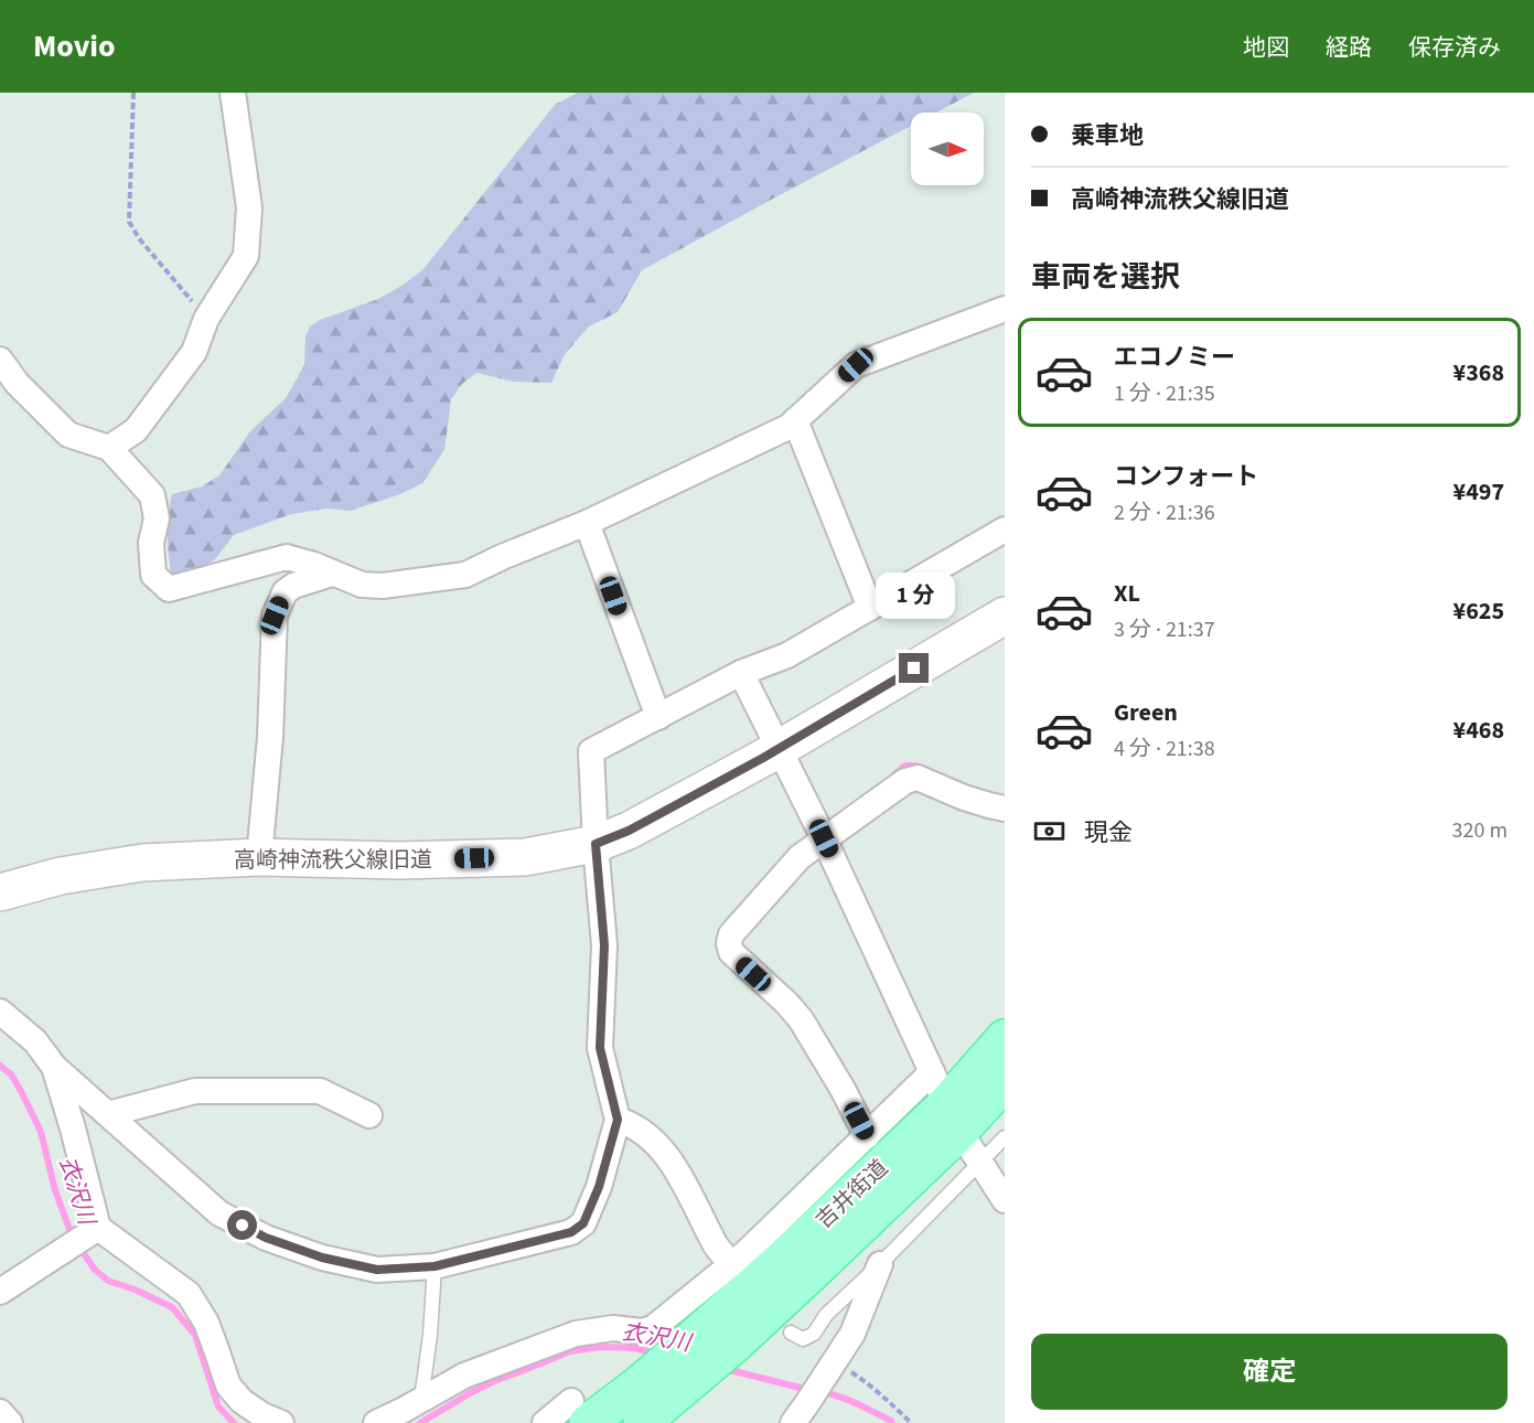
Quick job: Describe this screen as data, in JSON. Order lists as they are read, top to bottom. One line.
{"streets":{"main road":["吉井街道"],"street":["高崎神流秩父線旧道"]},"water":["衣沢川"],"north":"right","page":{"header":"Movio","nav":["地図","経路","保存済み"],"banner":["乗車地","高崎神流秩父線旧道"],"heading":"車両を選択","list":[{"name":"エコノミー","note":"1 分 · 21:35","value":"¥368"},{"name":"コンフォート","note":"2 分 · 21:36","value":"¥497"},{"name":"XL","note":"3 分 · 21:37","value":"¥625"},{"name":"Green","note":"4 分 · 21:38","value":"¥468"}],"bubble":"1 分","pay":["現金","320 m"],"buttons":"確定"}}
